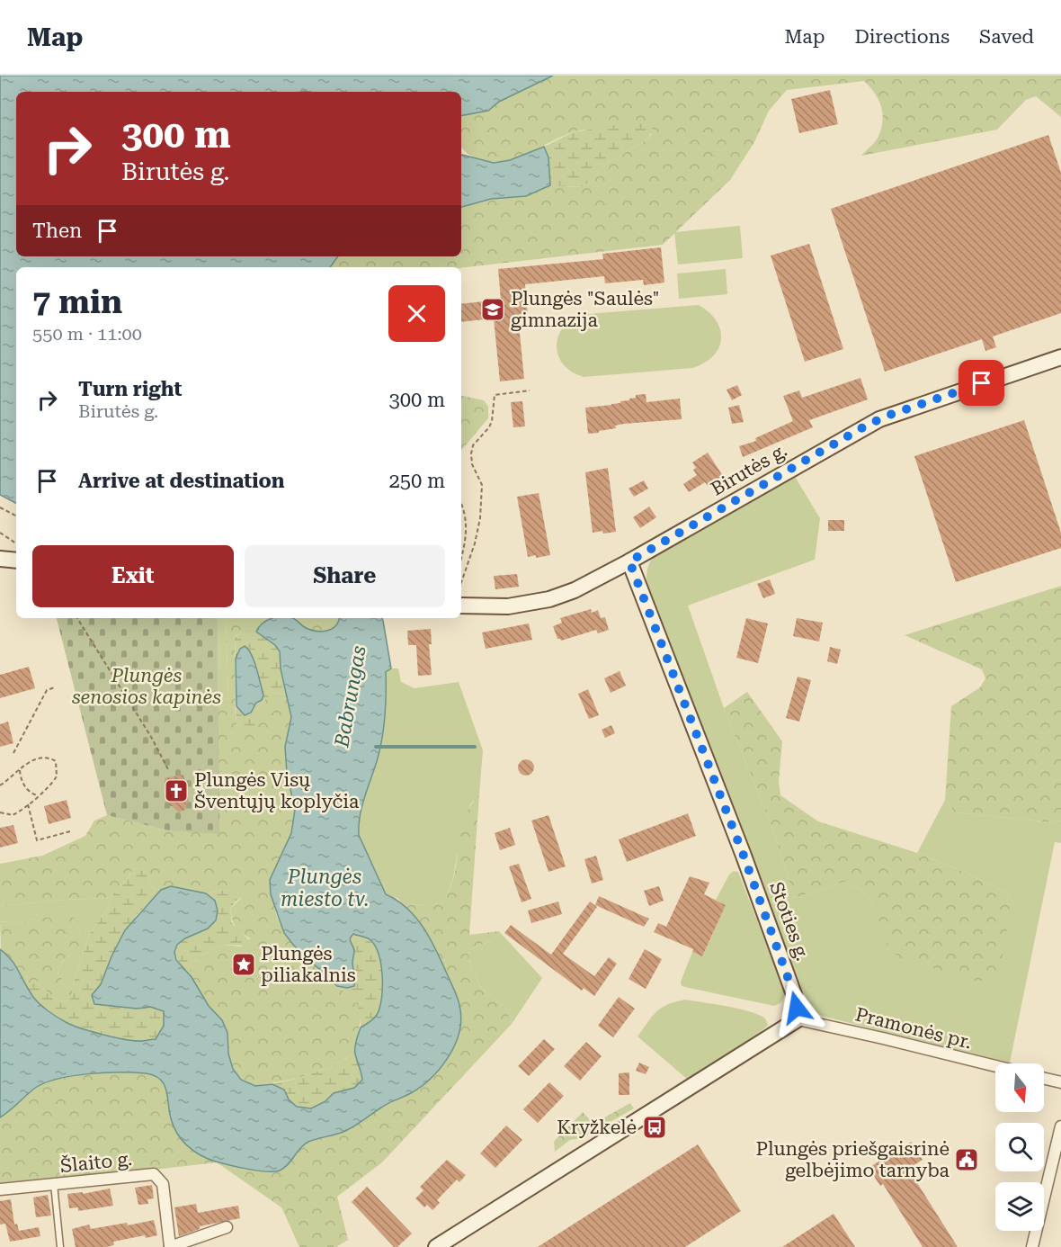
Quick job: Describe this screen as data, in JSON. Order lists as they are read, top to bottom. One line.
{"streets":{"main road":["Birutės g.","Stoties g."],"street":["Pramonės pr.","Šlaito g."]},"crossings":[["Birutės g.","Stoties g."],["Stoties g.","Pramonės pr."]],"water":["Babrungas","Plungės miesto tv."],"parks":["Plungės senosios kapinės"],"places":{"school or university":["Plungės \"Saulės\" gimnazija"],"church":["Plungės Visų Šventųjų koplyčia"],"place":["Plungės piliakalnis"],"bus stop":["Kryžkelė"],"public building":["Plungės priešgaisrinė gelbėjimo tarnyba"]},"north":"bottom","page":{"header":"Map","nav":["Map","Directions","Saved"],"turn":["300 m","Birutės g."],"then":"Then","heading":["7 min","550 m · 11:00"],"list":[{"name":"Turn right","note":"Birutės g.","value":"300 m"},{"name":"Arrive at destination","value":"250 m"}],"buttons":["Exit","Share"]}}
